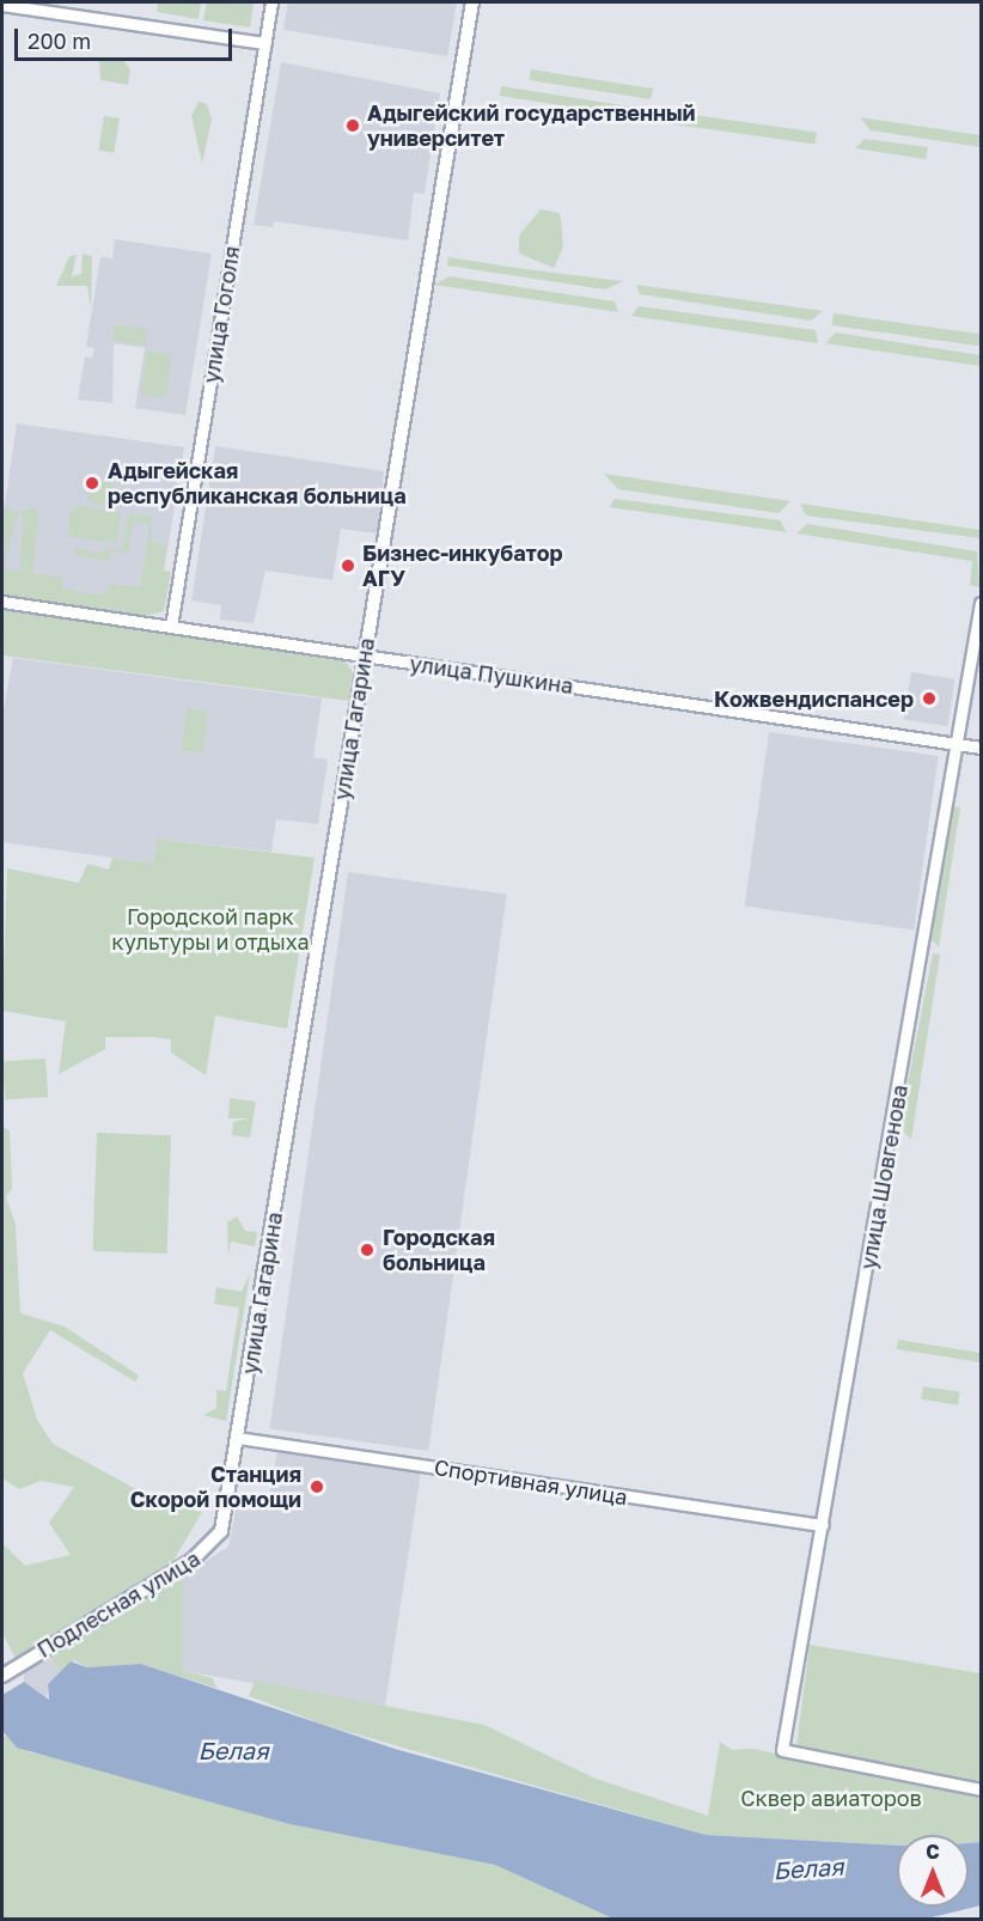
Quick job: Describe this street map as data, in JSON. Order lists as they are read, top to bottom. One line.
{"streets":{"main road":["улица Гоголя","улица Пушкина","улица Гагарина","улица Шовгенова","Спортивная улица","Подлесная улица"]},"crossings":[["улица Гоголя","улица Пушкина"],["улица Пушкина","улица Гагарина"],["улица Пушкина","улица Шовгенова"],["улица Гагарина","Спортивная улица"],["улица Гагарина","Подлесная улица"],["улица Шовгенова","Спортивная улица"],["Спортивная улица","Подлесная улица"]],"water":["Белая"],"parks":["Городской парк культуры и отдыха","Сквер авиаторов"],"places":["Адыгейский государственный университет","Адыгейская республиканская больница","Бизнес-инкубатор АГУ","Кожвендиспансер","Городская больница","Станция Скорой помощи"],"scale_bar":"200 m","north":"top"}
